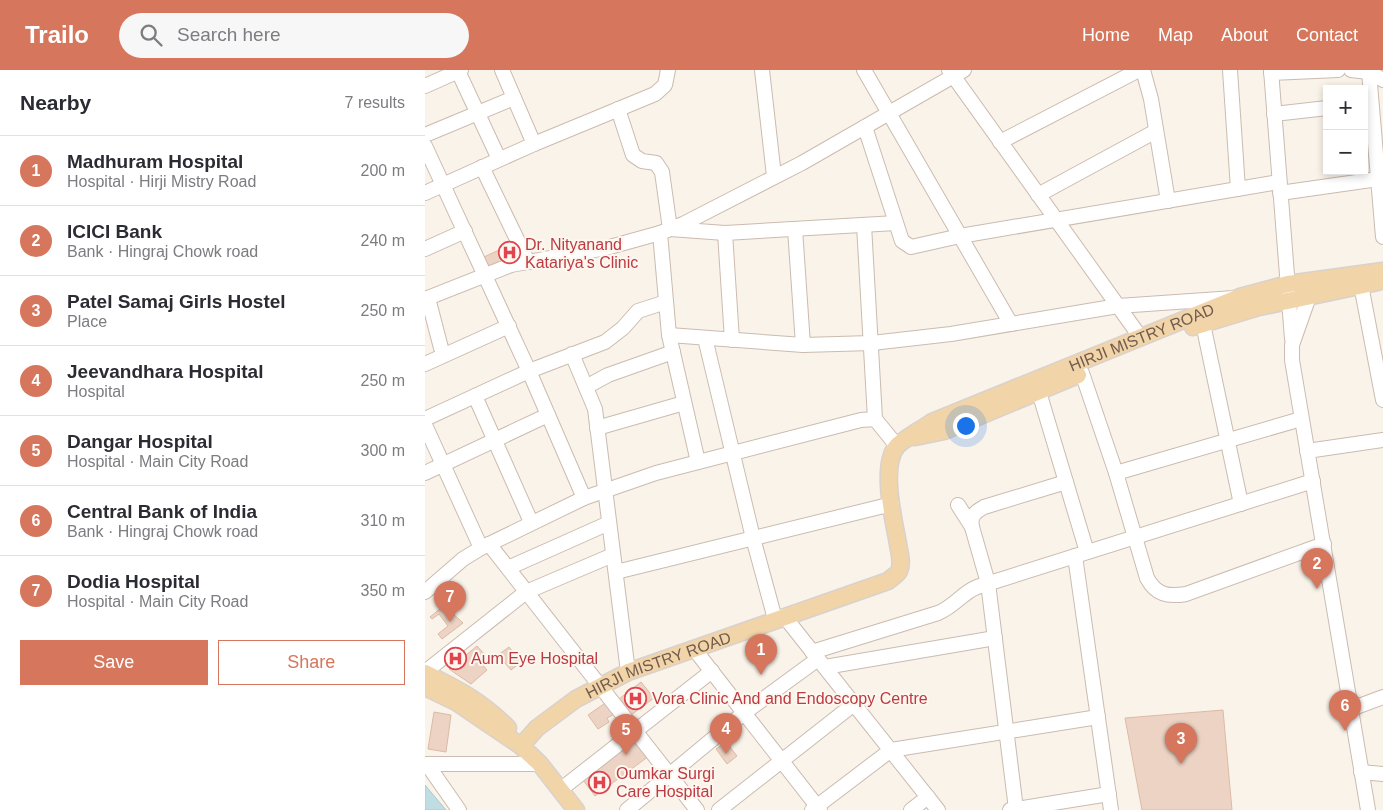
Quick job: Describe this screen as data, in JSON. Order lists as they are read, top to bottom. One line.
{"streets":{"main road":["HIRJI MISTRY ROAD"]},"places":{"hospital":["Dr. Nityanand Katariya's Clinic","Aum Eye Hospital","Vora Clinic And and Endoscopy Centre","Oumkar Surgi Care Hospital"]},"page":{"header":"Trailo","search":"Search here","nav":["Home","Map","About","Contact"],"heading":["Nearby","7 results"],"map_buttons":["+","−"],"list":[{"mark":"1","name":"Madhuram Hospital","note":"Hospital · Hirji Mistry Road","value":"200 m"},{"mark":"2","name":"ICICI Bank","note":"Bank · Hingraj Chowk road","value":"240 m"},{"mark":"3","name":"Patel Samaj Girls Hostel","note":"Place","value":"250 m"},{"mark":"4","name":"Jeevandhara Hospital","note":"Hospital","value":"250 m"},{"mark":"5","name":"Dangar Hospital","note":"Hospital · Main City Road","value":"300 m"},{"mark":"6","name":"Central Bank of India","note":"Bank · Hingraj Chowk road","value":"310 m"},{"mark":"7","name":"Dodia Hospital","note":"Hospital · Main City Road","value":"350 m"}],"pins":["2","7","1","6","4","5","3"],"buttons":["Save","Share"]}}
